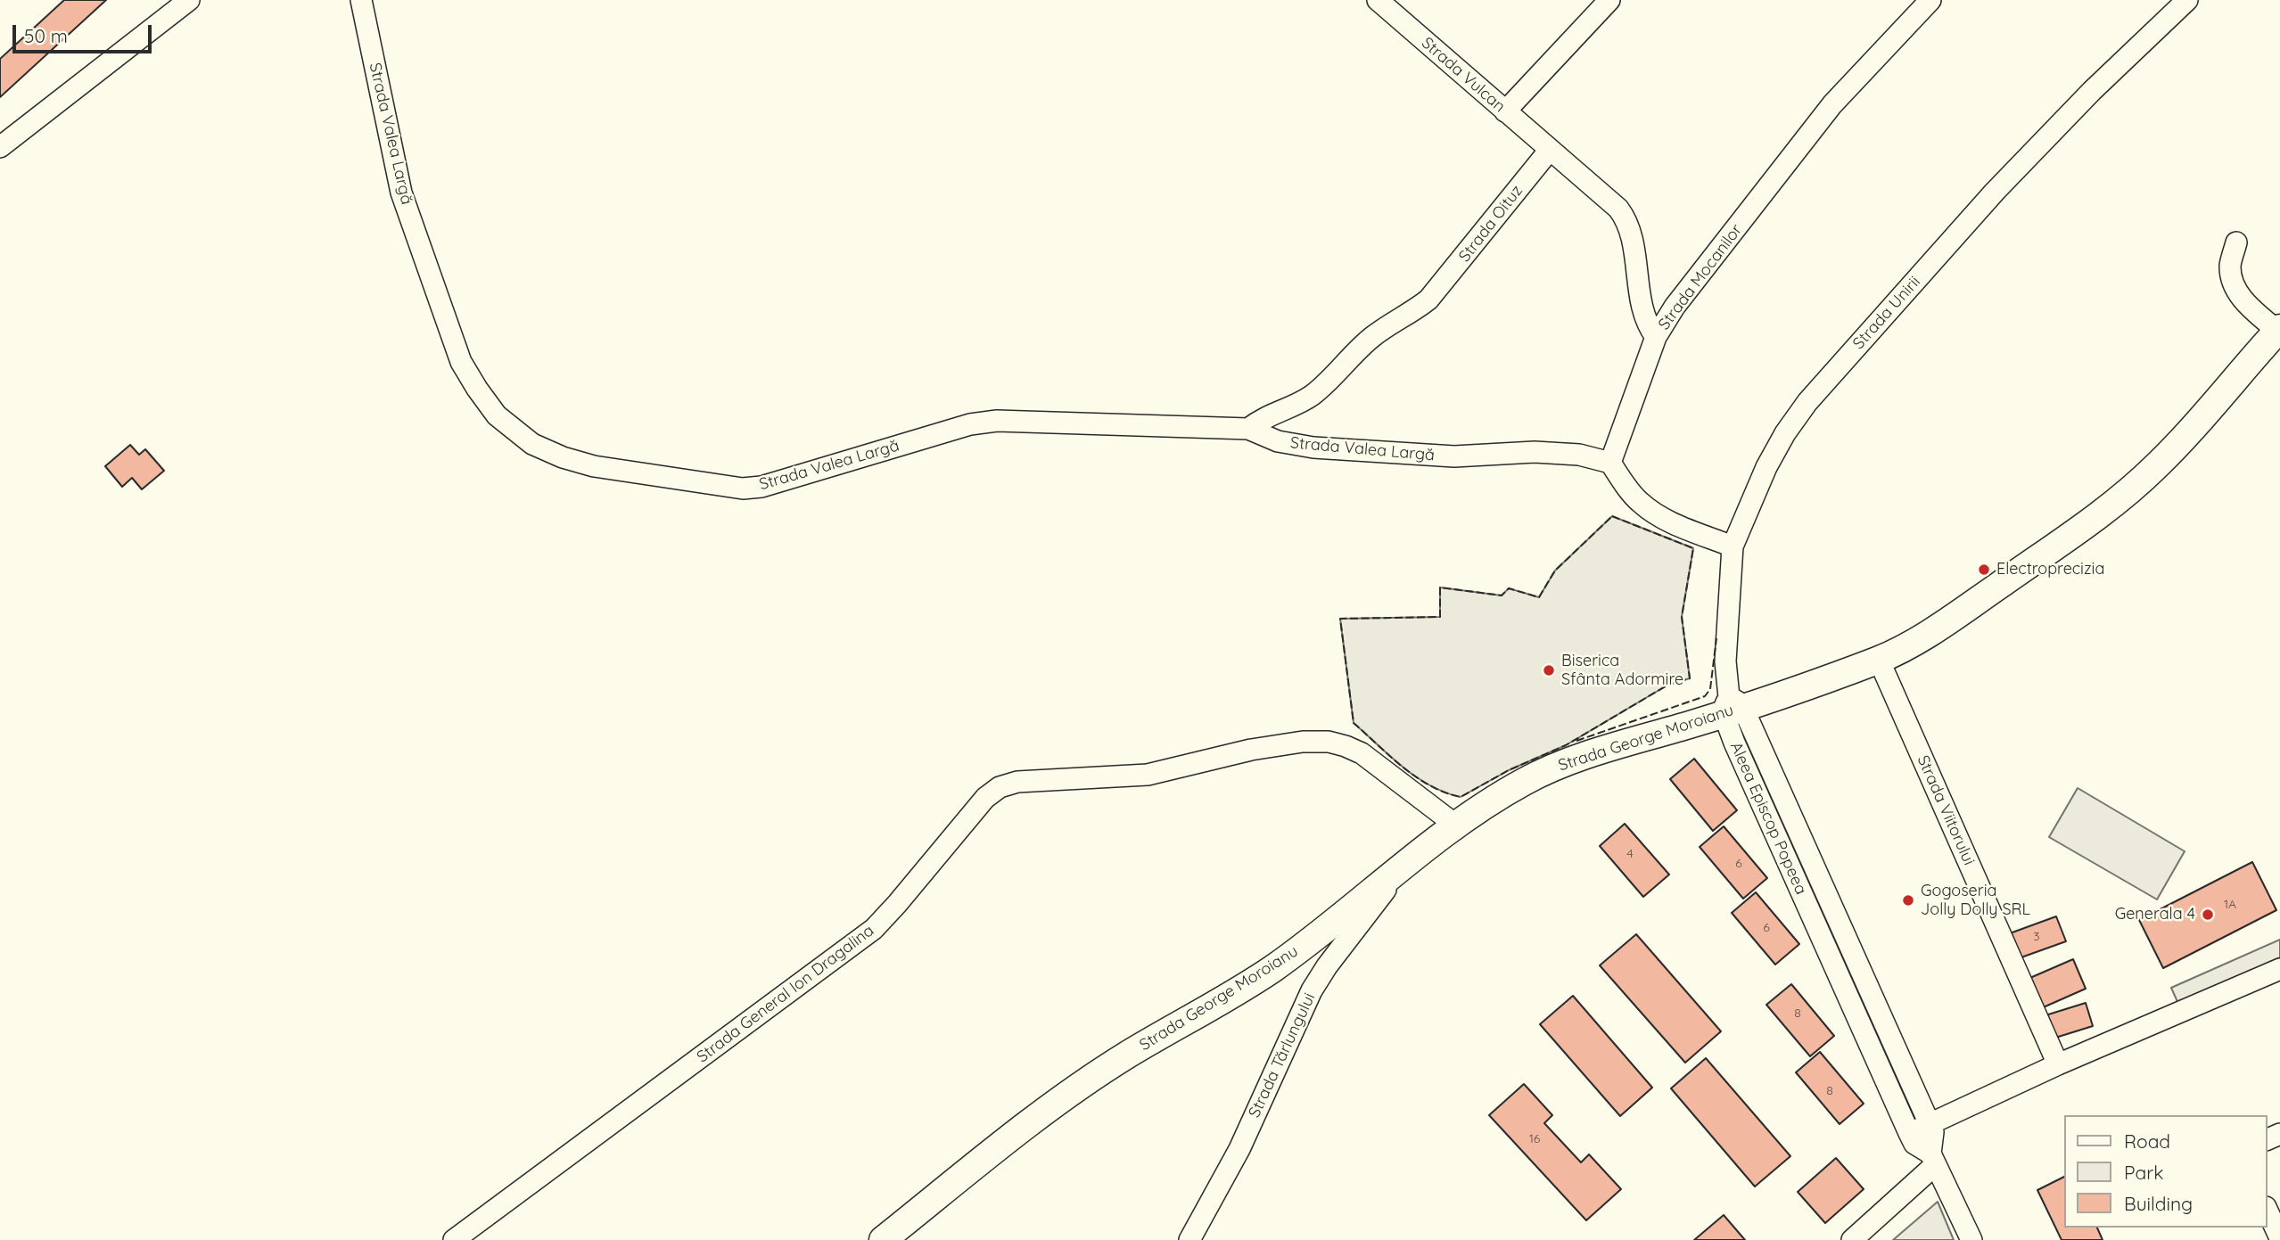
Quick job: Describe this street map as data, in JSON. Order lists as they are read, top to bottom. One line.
{"streets":{"main road":["Strada George Moroianu"],"street":["Strada Vulcan","Strada Valea Largă","Strada Oituz","Strada Mocanilor","Strada Unirii","Strada Viitorului","Aleea Episcop Popeea","Strada General Ion Dragalina","Strada Tărlungului"]},"crossings":[["Strada Vulcan","Strada Oituz"],["Strada Valea Largă","Strada Oituz"],["Strada Valea Largă","Strada Mocanilor"],["Strada Unirii","Strada George Moroianu"],["Strada Unirii","Aleea Episcop Popeea"],["Strada George Moroianu","Strada Viitorului"],["Strada George Moroianu","Aleea Episcop Popeea"],["Strada George Moroianu","Strada General Ion Dragalina"],["Strada George Moroianu","Strada Tărlungului"]],"places":["Electroprecizia","Biserica Sfânta Adormire","Gogoseria Jolly Dolly SRL","Generala 4"],"house_numbers":["4","6","1A","6","3","8","8","16"],"legend":["Road","Park","Building"],"scale_bar":"50 m"}
